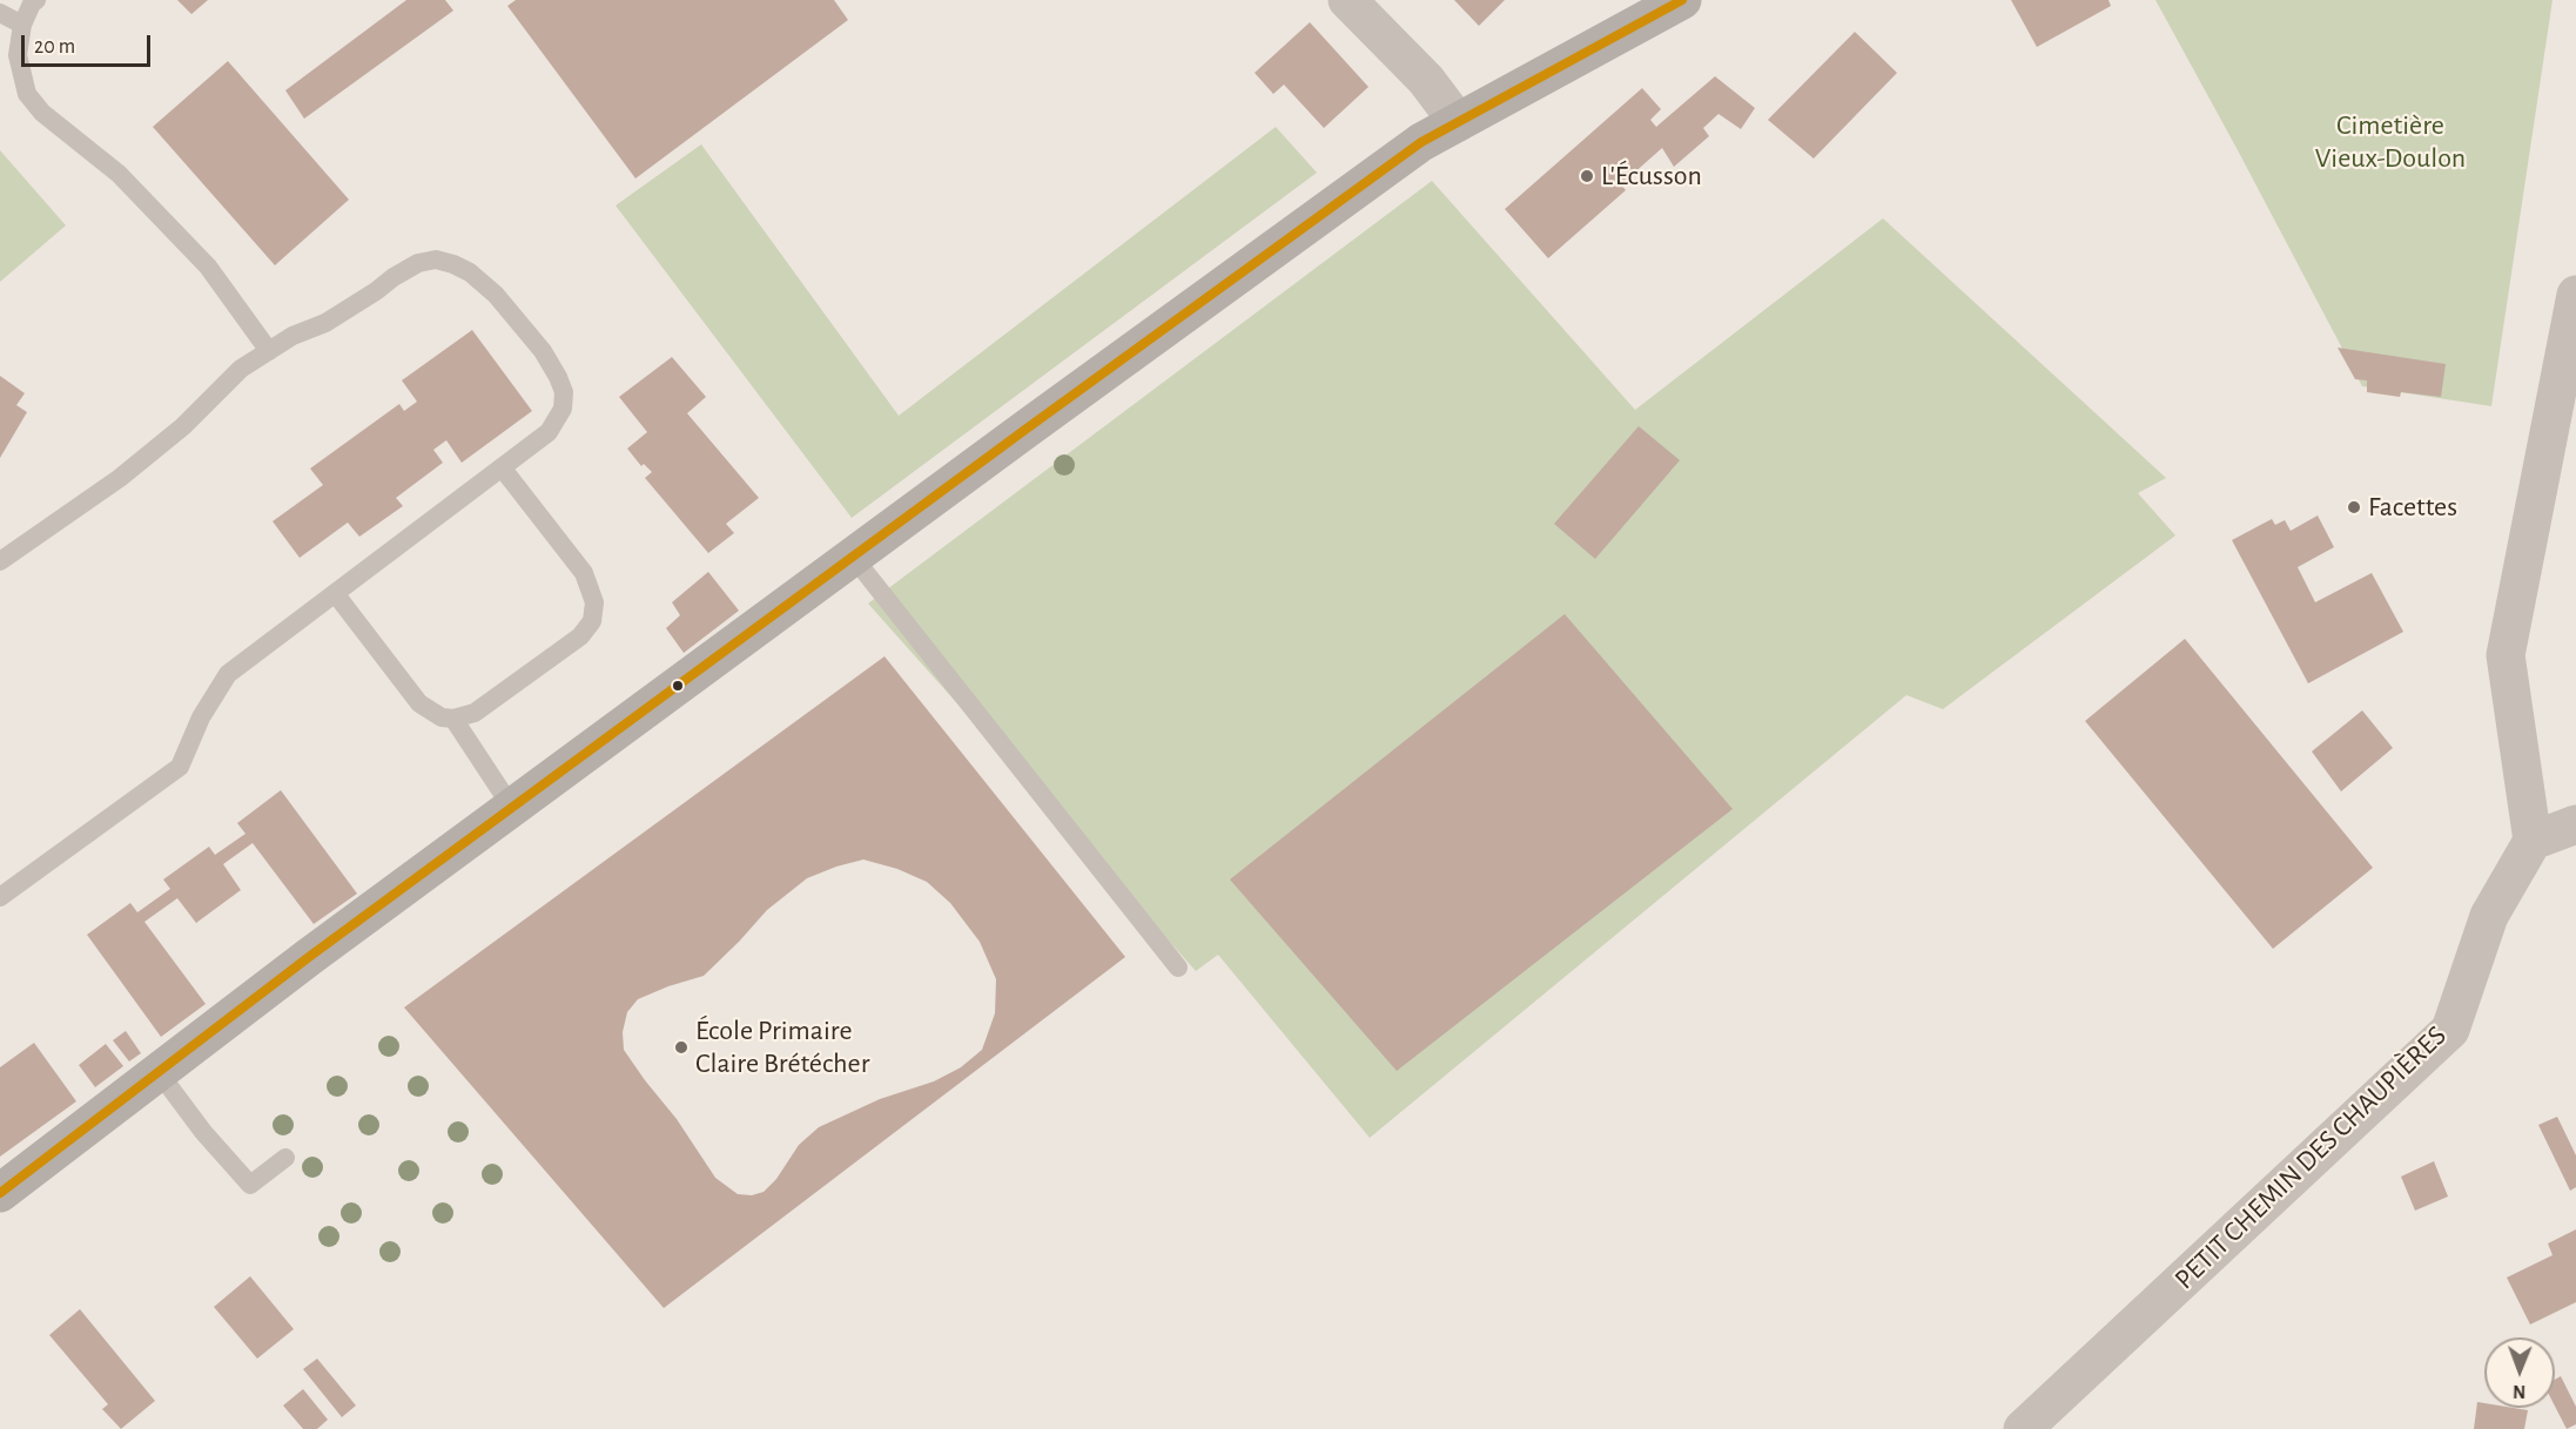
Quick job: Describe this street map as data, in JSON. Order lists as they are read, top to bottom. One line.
{"streets":{"street":["PETIT CHEMIN DES CHAUPIÈRES"]},"parks":["Cimetière Vieux-Doulon"],"places":["L'Écusson","Facettes","École Primaire Claire Brétécher"],"scale_bar":"20 m","north":"bottom"}
